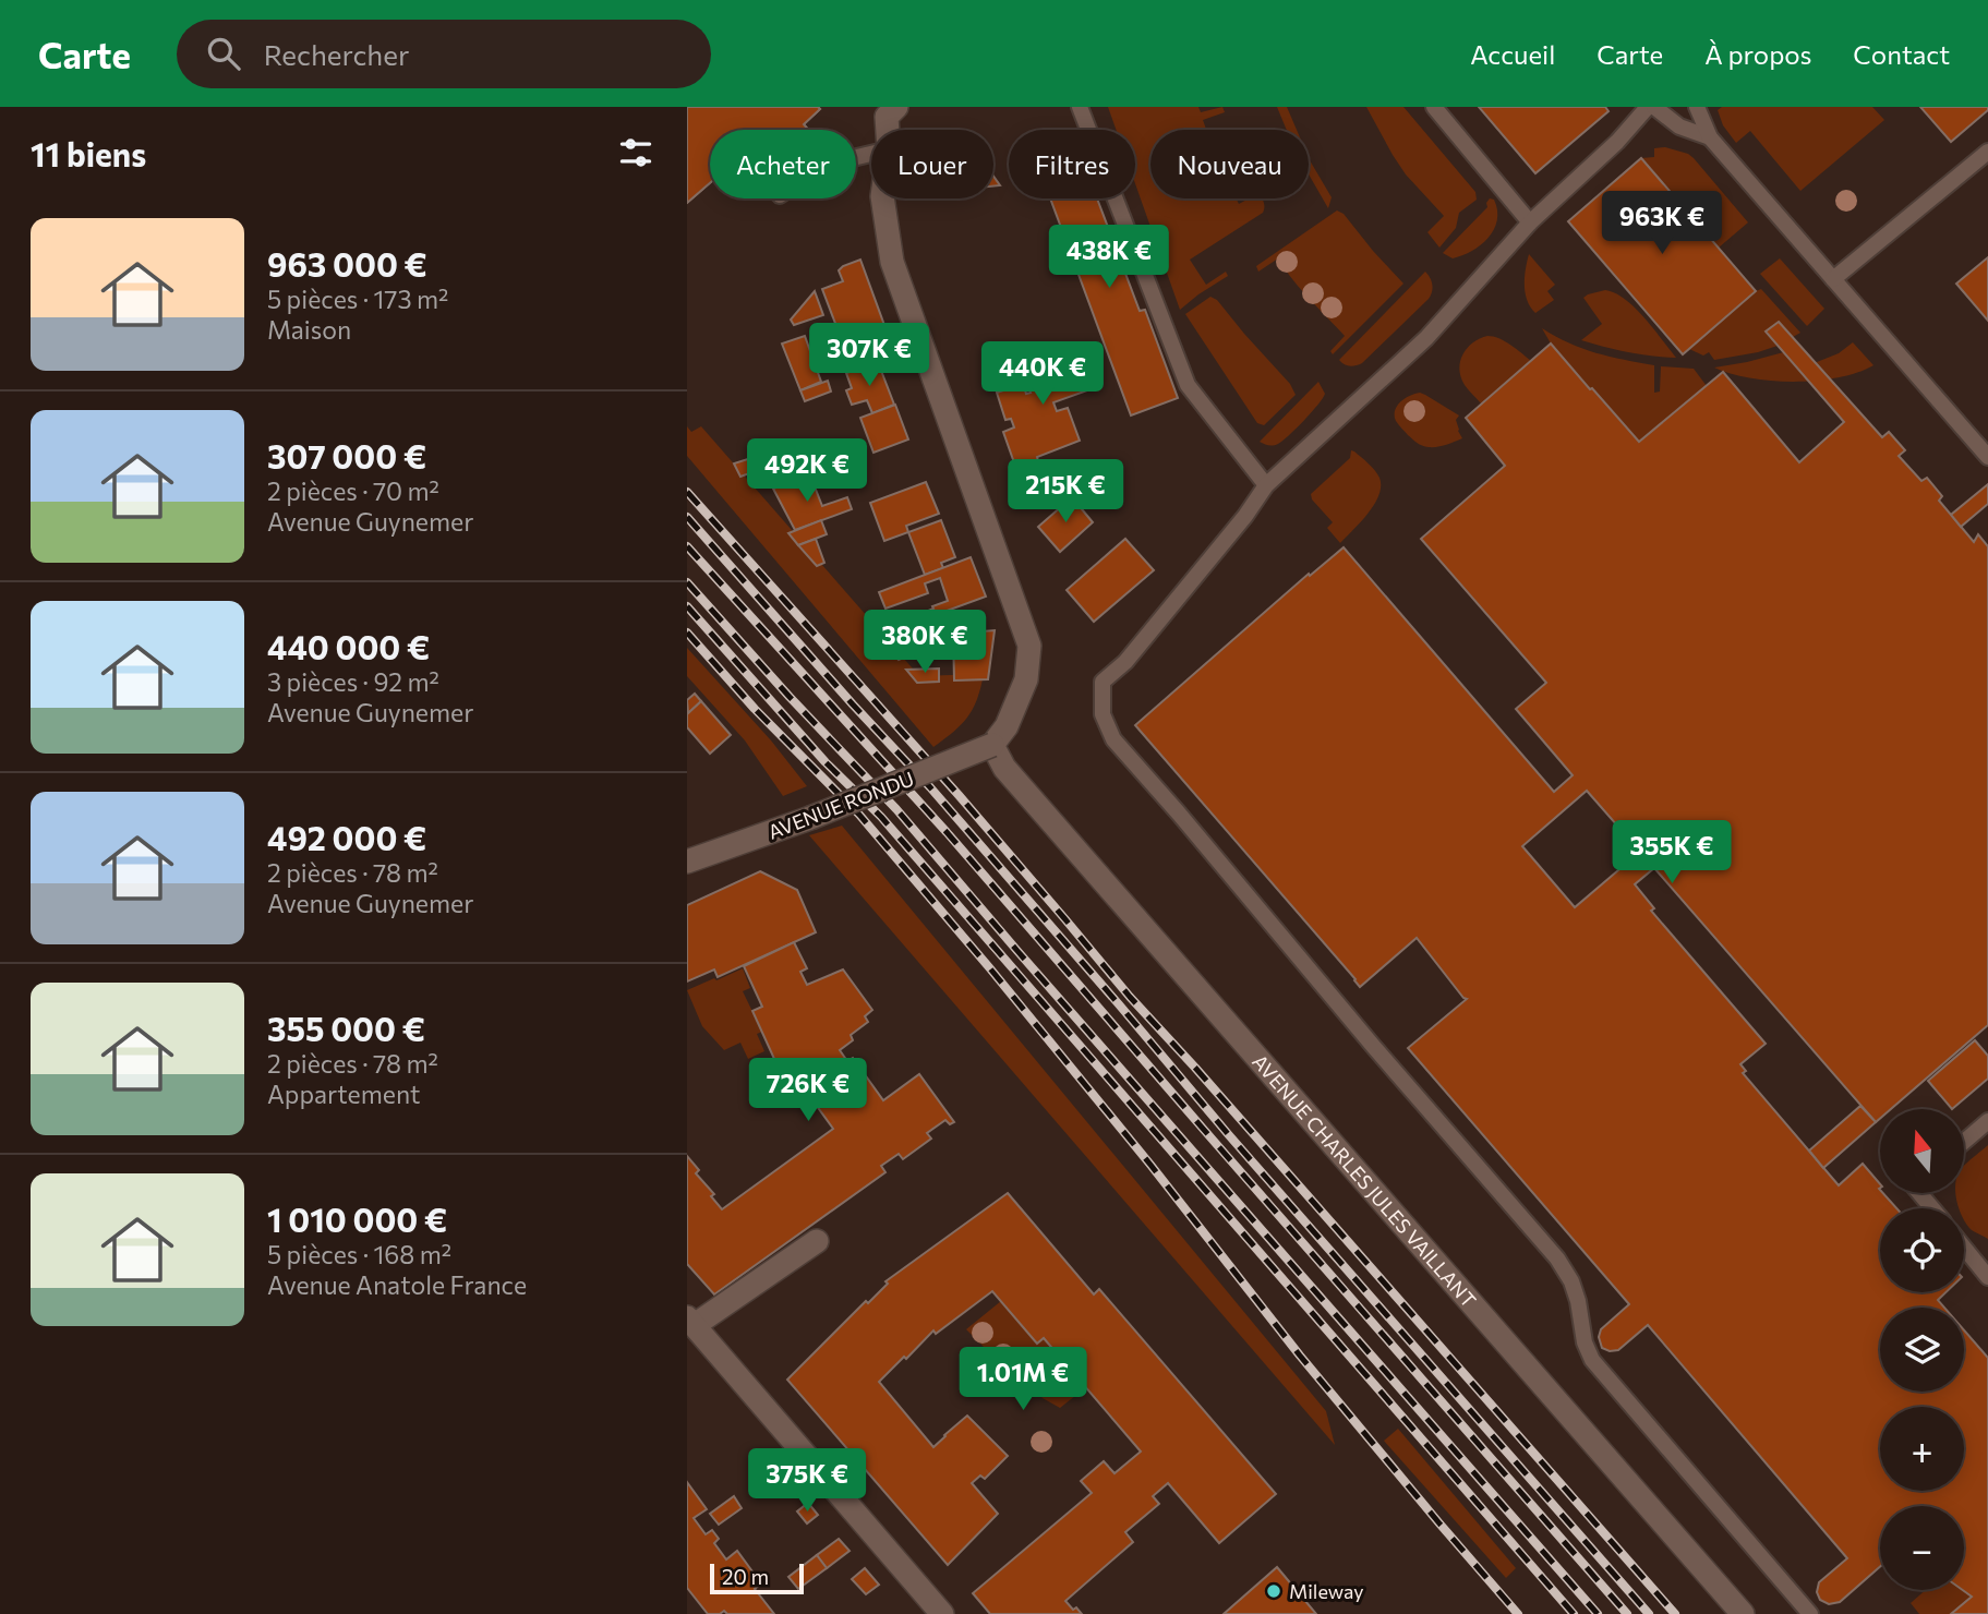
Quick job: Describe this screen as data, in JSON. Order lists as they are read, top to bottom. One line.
{"streets":{"street":["AVENUE RONDU","AVENUE CHARLES JULES VAILLANT"]},"crossings":[["AVENUE RONDU","AVENUE CHARLES JULES VAILLANT"]],"places":["Mileway"],"scale_bar":"20 m","north":"top","page":{"header":"Carte","search":"Rechercher","nav":["Accueil","Carte","À propos","Contact"],"heading":"11 biens","chip":["Acheter","Louer","Filtres","Nouveau"],"price":["963K €","438K €","307K €","440K €","492K €","215K €","380K €","355K €","726K €","1.01M €","375K €"],"list":[{"name":"963 000 €","note":"5 pièces · 173 m² · Maison"},{"name":"307 000 €","note":"2 pièces · 70 m² · Avenue Guynemer"},{"name":"440 000 €","note":"3 pièces · 92 m² · Avenue Guynemer"},{"name":"492 000 €","note":"2 pièces · 78 m² · Avenue Guynemer"},{"name":"355 000 €","note":"2 pièces · 78 m² · Appartement"},{"name":"1 010 000 €","note":"5 pièces · 168 m² · Avenue Anatole France"}],"map_buttons":["+","−"],"scale":"20 m"}}
